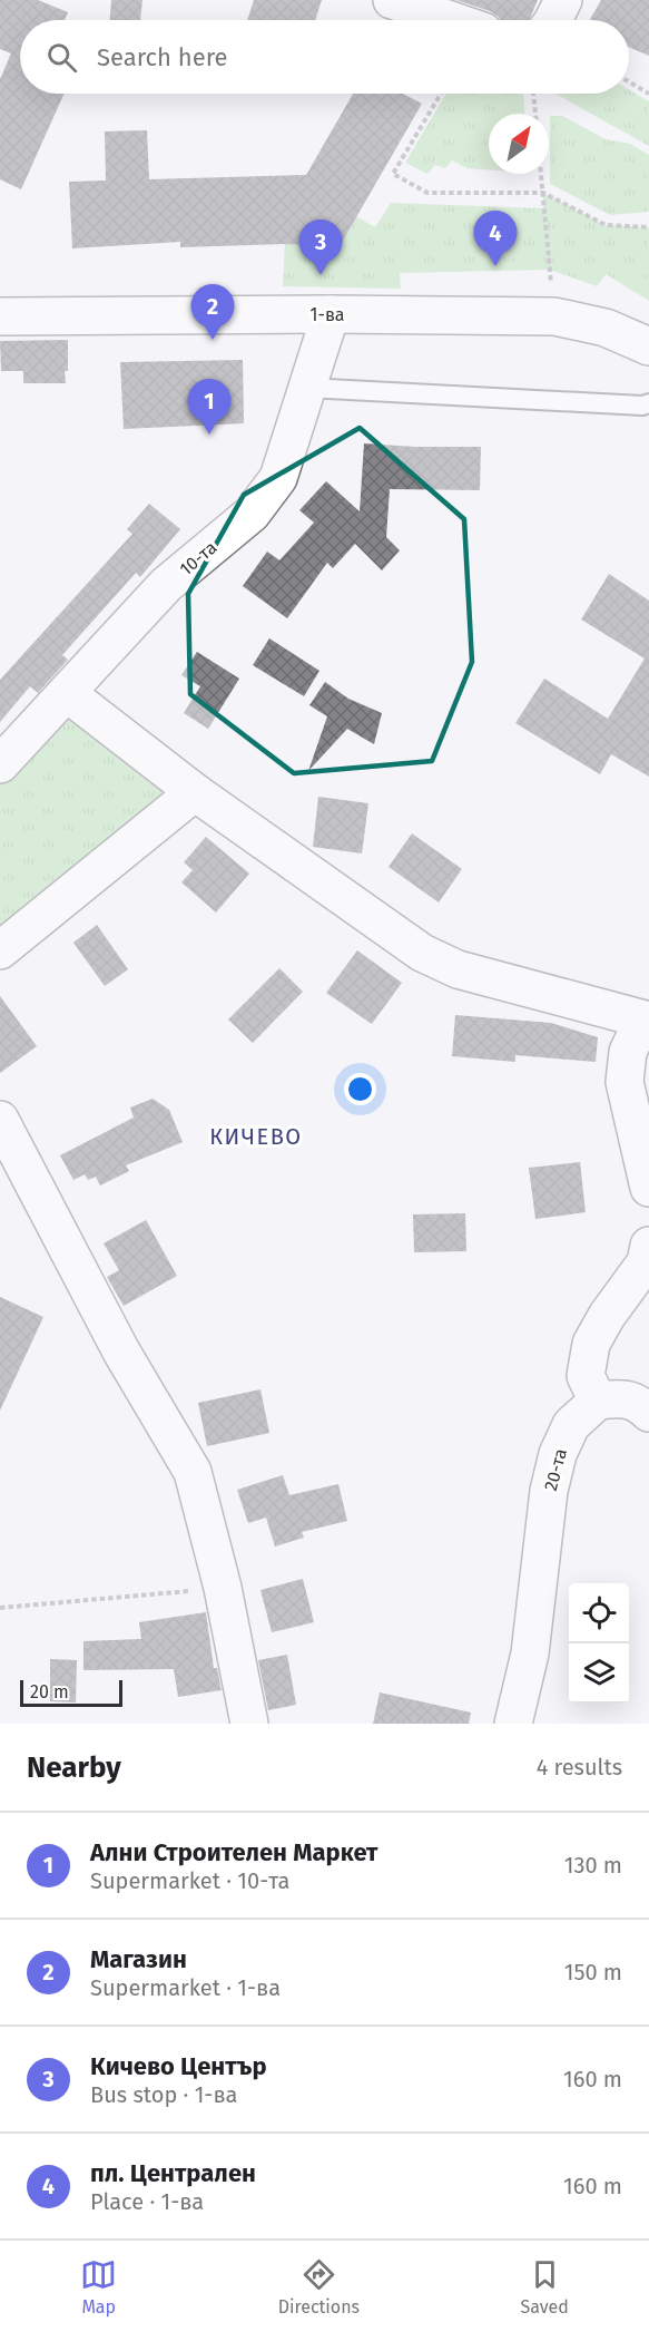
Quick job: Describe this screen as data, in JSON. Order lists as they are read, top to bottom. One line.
{"streets":{"street":["1-ва","10-та","20-та"]},"crossings":[["1-ва","10-та"]],"districts":["КИЧЕВО"],"scale_bar":"20 m","north":"top right","page":{"search":"Search here","pins":["4","3","2","1"],"scale":"20 m","heading":["Nearby","4 results"],"list":[{"mark":"1","name":"Ални Строителен Маркет","note":"Supermarket · 10-та","value":"130 m"},{"mark":"2","name":"Магазин","note":"Supermarket · 1-ва","value":"150 m"},{"mark":"3","name":"Кичево Център","note":"Bus stop · 1-ва","value":"160 m"},{"mark":"4","name":"пл. Централен","note":"Place · 1-ва","value":"160 m"}],"nav":["Map","Directions","Saved"]}}
